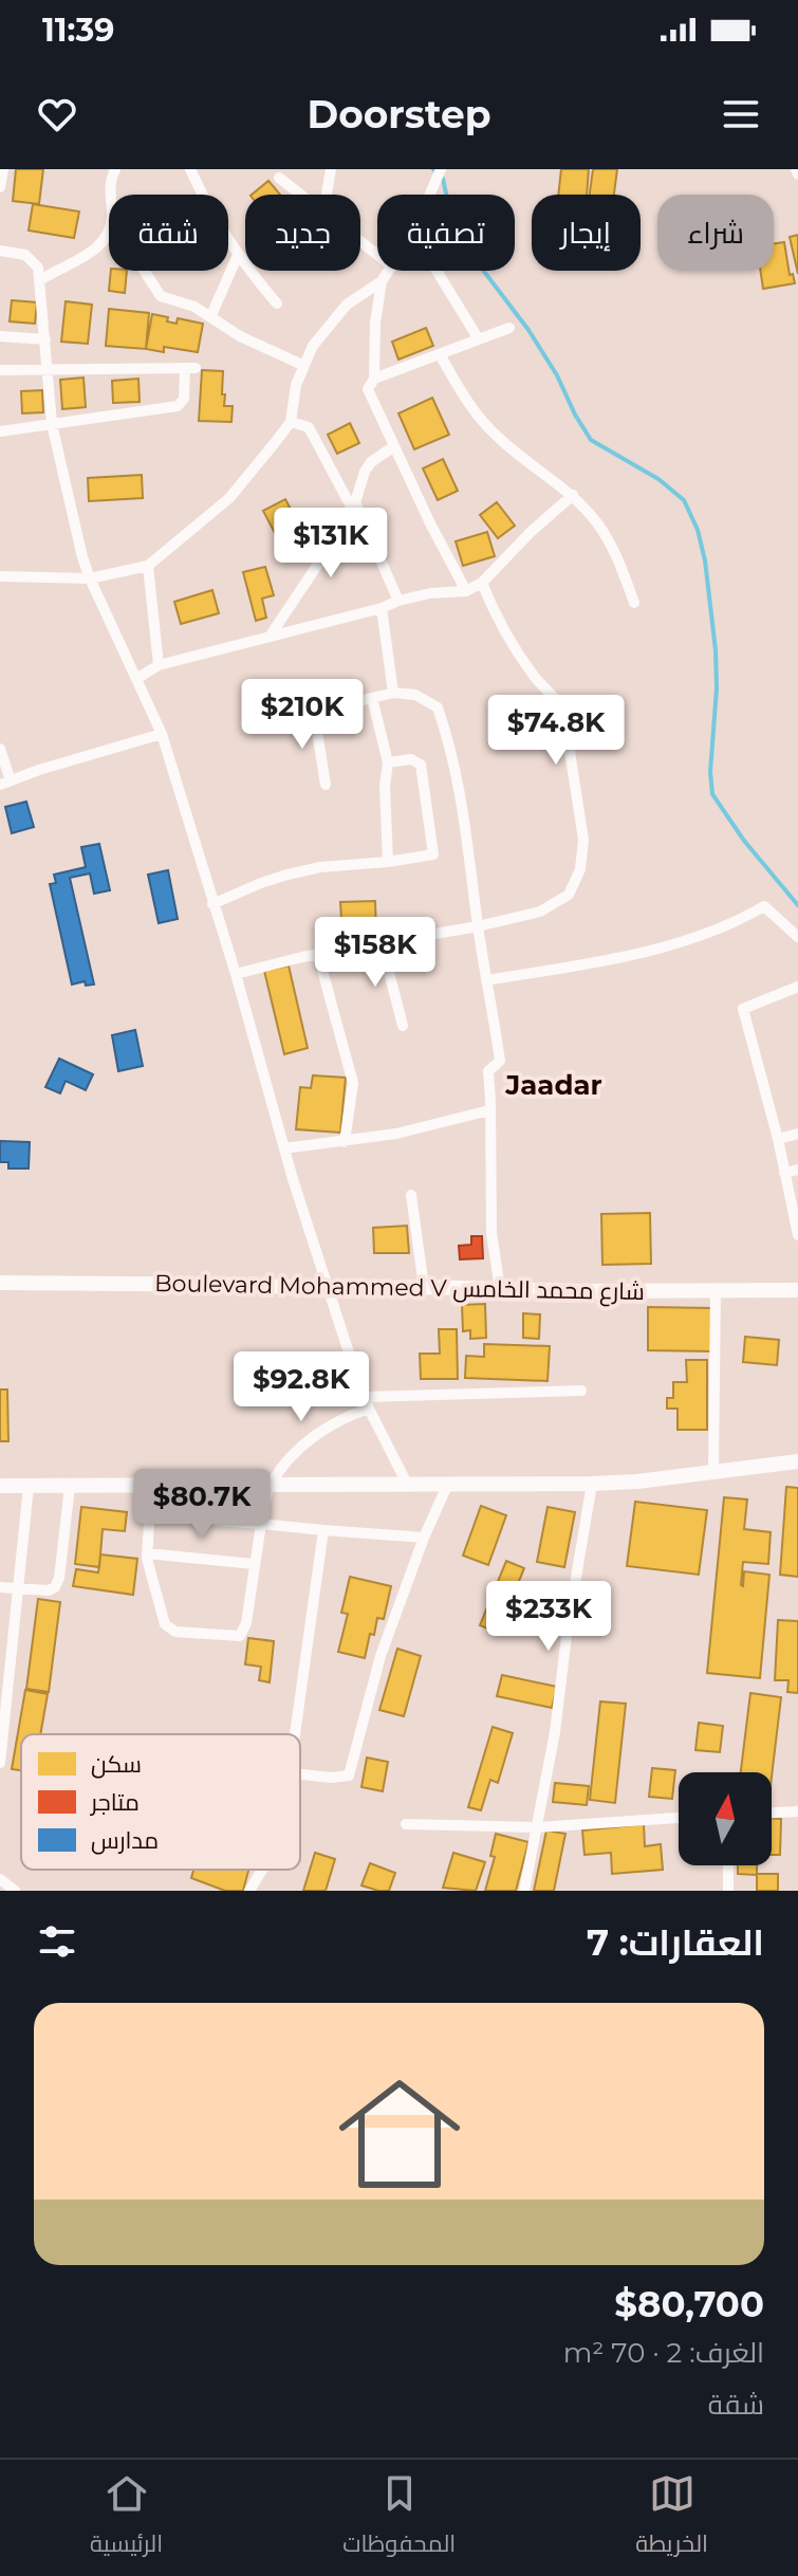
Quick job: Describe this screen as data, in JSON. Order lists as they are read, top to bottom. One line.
{"streets":{"street":["Boulevard Mohammed V شارع محمد الخامس"]},"districts":["Jaadar"],"legend":["سكن","متاجر","مدارس"],"north":"top","page":{"status":"11:39","header":"Doorstep","chip":["شراء","إيجار","تصفية","جديد","شقة"],"price":["$131K","$210K","$74.8K","$158K","$92.8K","$80.7K","$233K"],"heading":"العقارات: 7","list":[{"name":"$80,700","note":"الغرف: 2 · 70 m² · شقة"}],"tabs":["الخريطة","المحفوظات","الرئيسية"]}}
